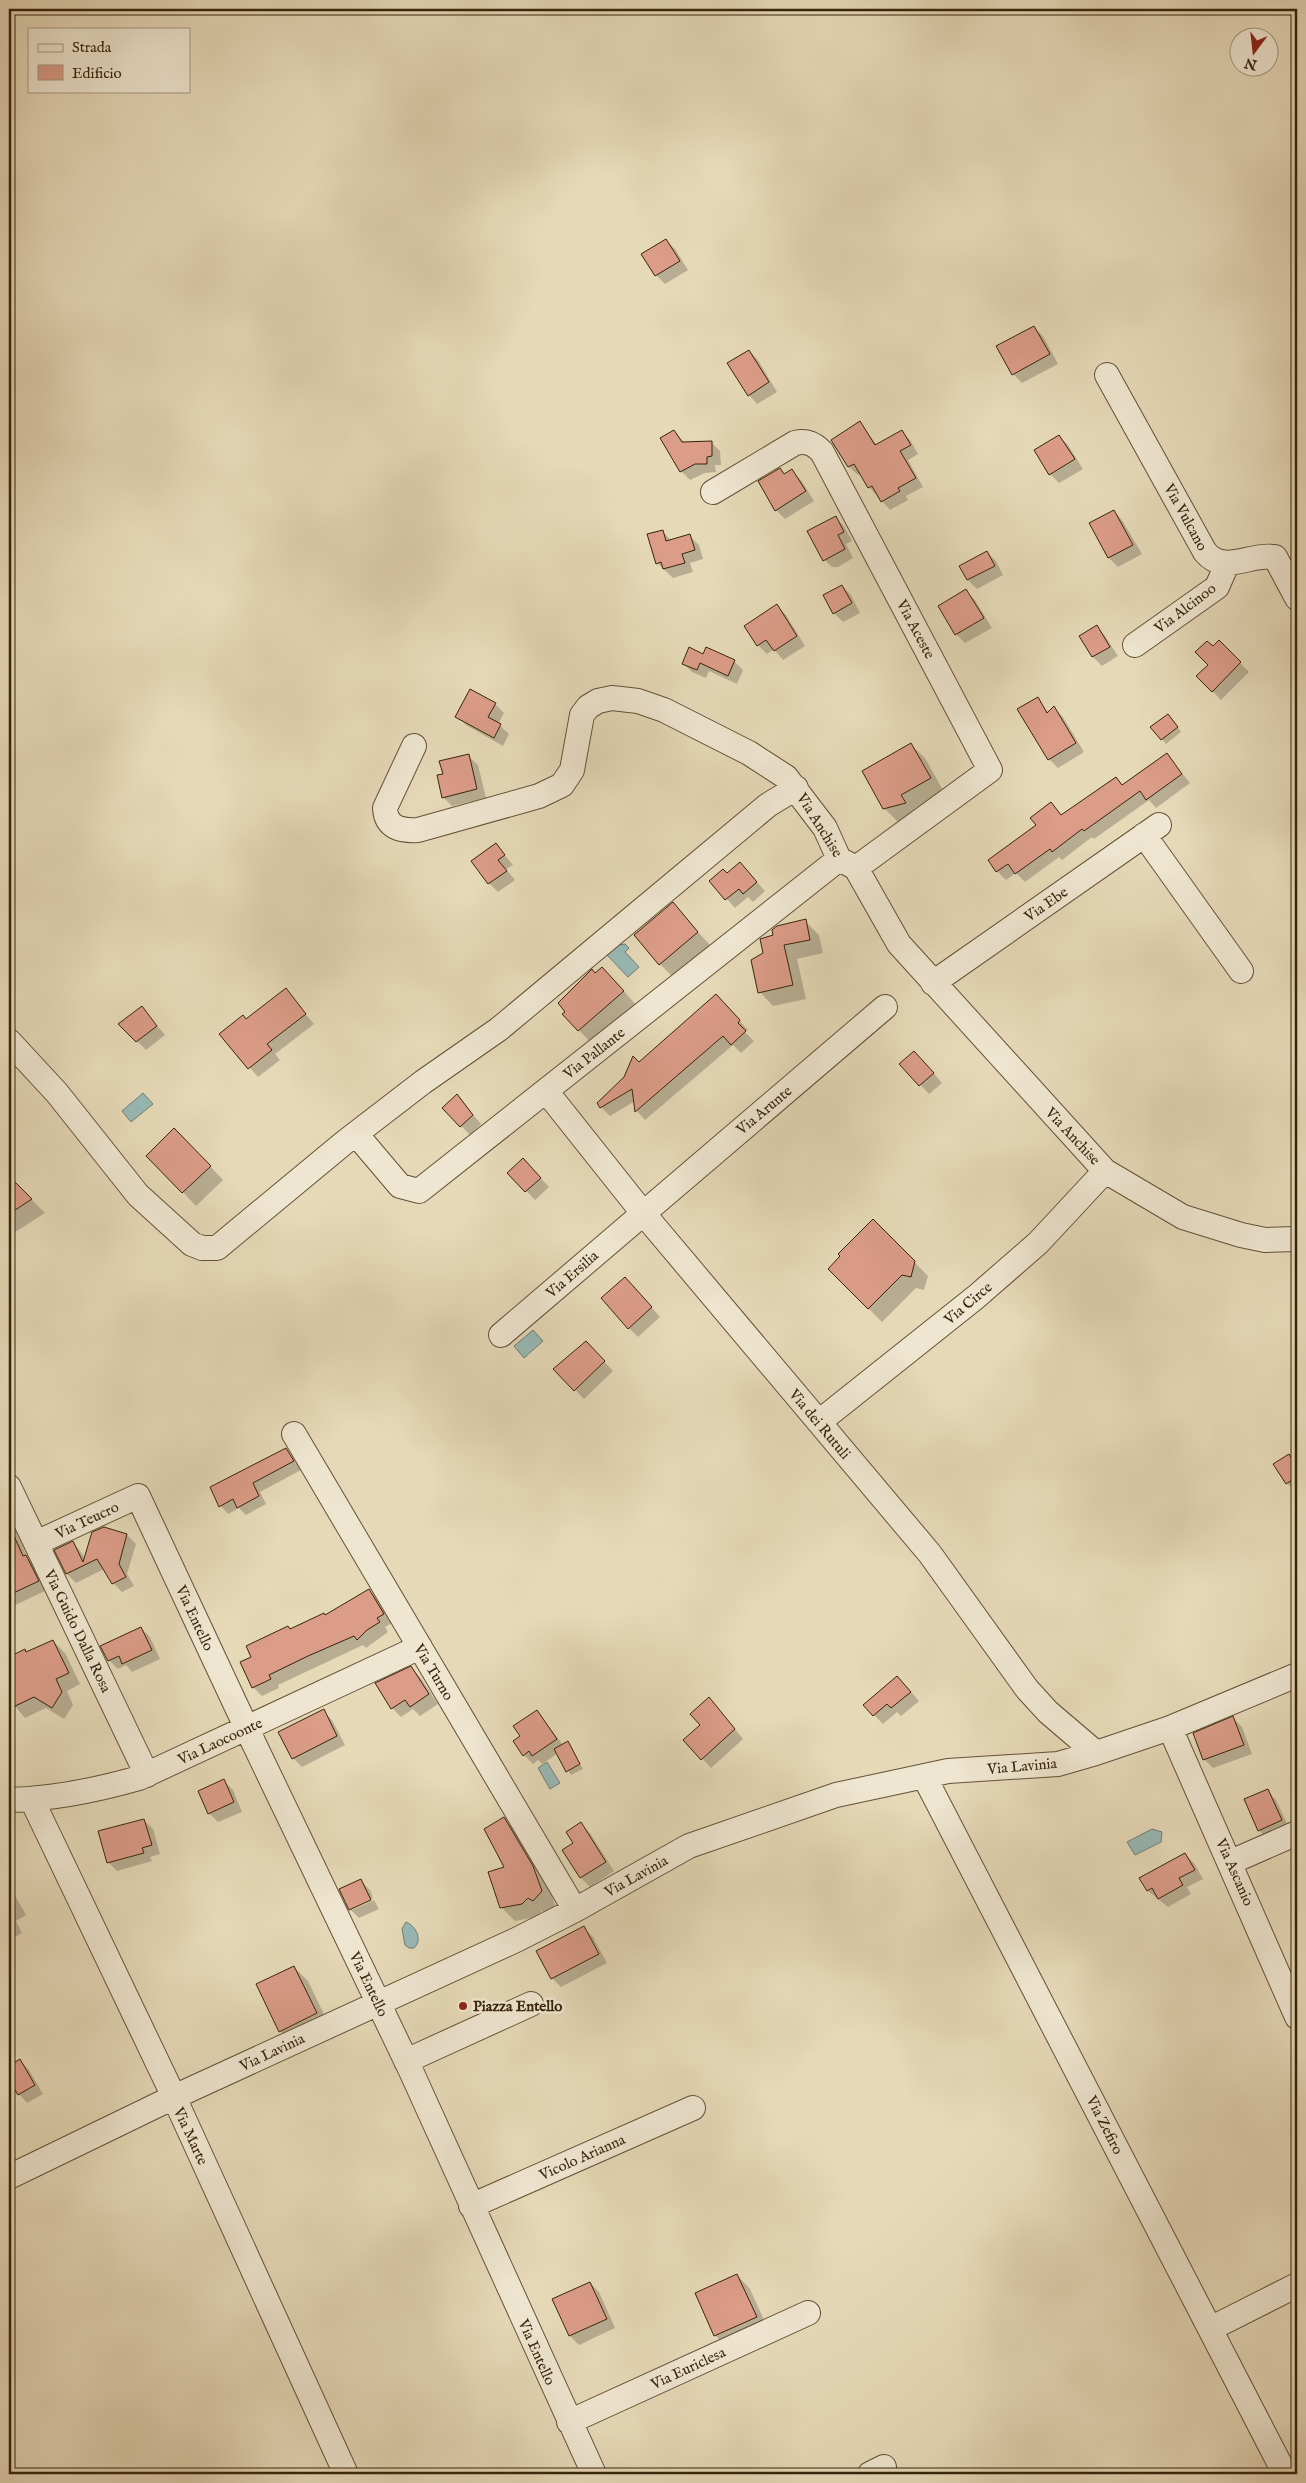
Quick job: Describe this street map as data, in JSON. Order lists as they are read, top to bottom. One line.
{"streets":{"street":["Via Vulcano","Via Alcinoo","Via Aceste","Via Anchise","Via Ebe","Via Pallante","Via Arunte","Via Ersilia","Via Circe","Via dei Rutuli","Via Teucro","Via Entello","Via Guido Dalla Rosa","Via Turno","Via Laocoonte","Via Lavinia","Via Ascanio","Via Zefiro","Via Marte","Vicolo Arianna","Via Euriclesa"]},"crossings":[["Via Vulcano","Via Alcinoo"],["Via Aceste","Via Anchise"],["Via Aceste","Via Pallante"],["Via Anchise","Via Ebe"],["Via Anchise","Via Pallante"],["Via Anchise","Via Circe"],["Via Pallante","Via dei Rutuli"],["Via Arunte","Via Ersilia"],["Via Arunte","Via dei Rutuli"],["Via Ersilia","Via dei Rutuli"],["Via Circe","Via dei Rutuli"],["Via dei Rutuli","Via Lavinia"],["Via Teucro","Via Entello"],["Via Teucro","Via Guido Dalla Rosa"],["Via Entello","Via Laocoonte"],["Via Entello","Via Lavinia"],["Via Entello","Vicolo Arianna"],["Via Entello","Via Euriclesa"],["Via Guido Dalla Rosa","Via Laocoonte"],["Via Turno","Via Laocoonte"],["Via Turno","Via Lavinia"],["Via Laocoonte","Via Marte"],["Via Lavinia","Via Ascanio"],["Via Lavinia","Via Zefiro"],["Via Lavinia","Via Marte"]],"places":["Piazza Entello"],"legend":["Strada","Edificio"],"north":"bottom"}
